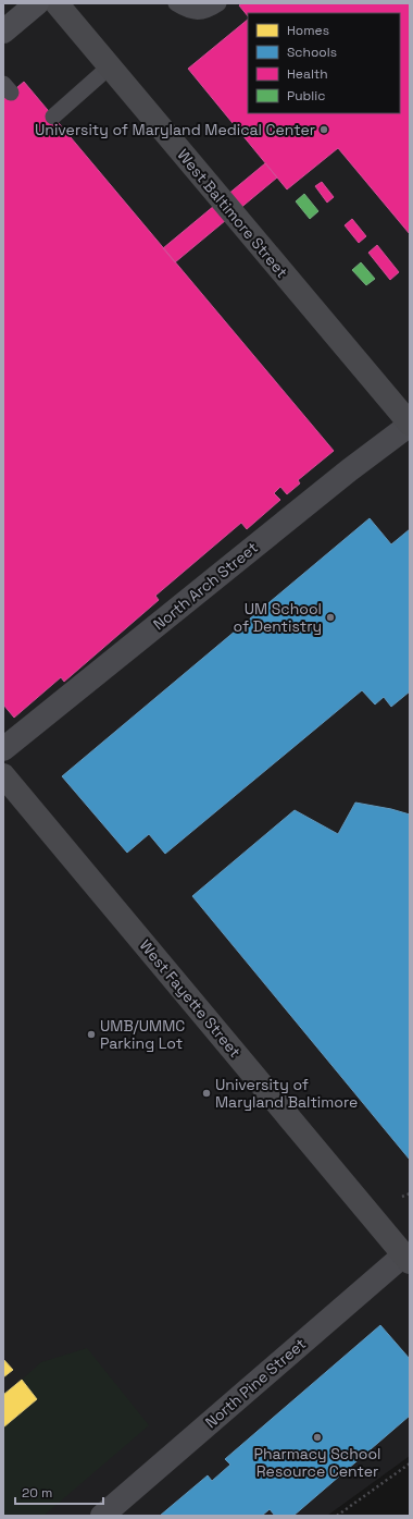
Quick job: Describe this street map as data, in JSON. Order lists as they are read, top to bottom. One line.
{"streets":{"main road":["West Baltimore Street","West Fayette Street"],"street":["North Arch Street","North Pine Street"]},"crossings":[["West Baltimore Street","North Arch Street"],["West Fayette Street","North Pine Street"]],"places":["University of Maryland Medical Center","UM School of Dentistry","UMB/UMMC Parking Lot","University of Maryland Baltimore","Pharmacy School Resource Center"],"legend":["Homes","Schools","Health","Public"],"scale_bar":"20 m"}
